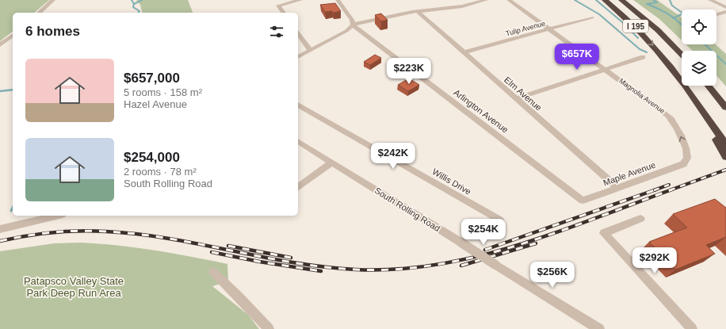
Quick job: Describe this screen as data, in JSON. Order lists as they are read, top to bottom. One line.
{"streets":{"highway":["I 195"],"street":["Tulip Avenue","Elm Avenue","Magnolia Avenue","Arlington Avenue","Maple Avenue","Willis Drive","South Rolling Road"]},"crossings":[["Tulip Avenue","Elm Avenue"],["Tulip Avenue","Magnolia Avenue"],["Elm Avenue","Maple Avenue"],["Magnolia Avenue","Maple Avenue"],["Arlington Avenue","Maple Avenue"]],"one_way":["Magnolia Avenue"],"parks":["Patapsco Valley State Park Deep Run Area"],"page":{"heading":"6 homes","price":["$657K","$223K","$242K","$254K","$292K","$256K"],"list":[{"name":"$657,000","note":"5 rooms · 158 m² · Hazel Avenue"},{"name":"$254,000","note":"2 rooms · 78 m² · South Rolling Road"}]}}
